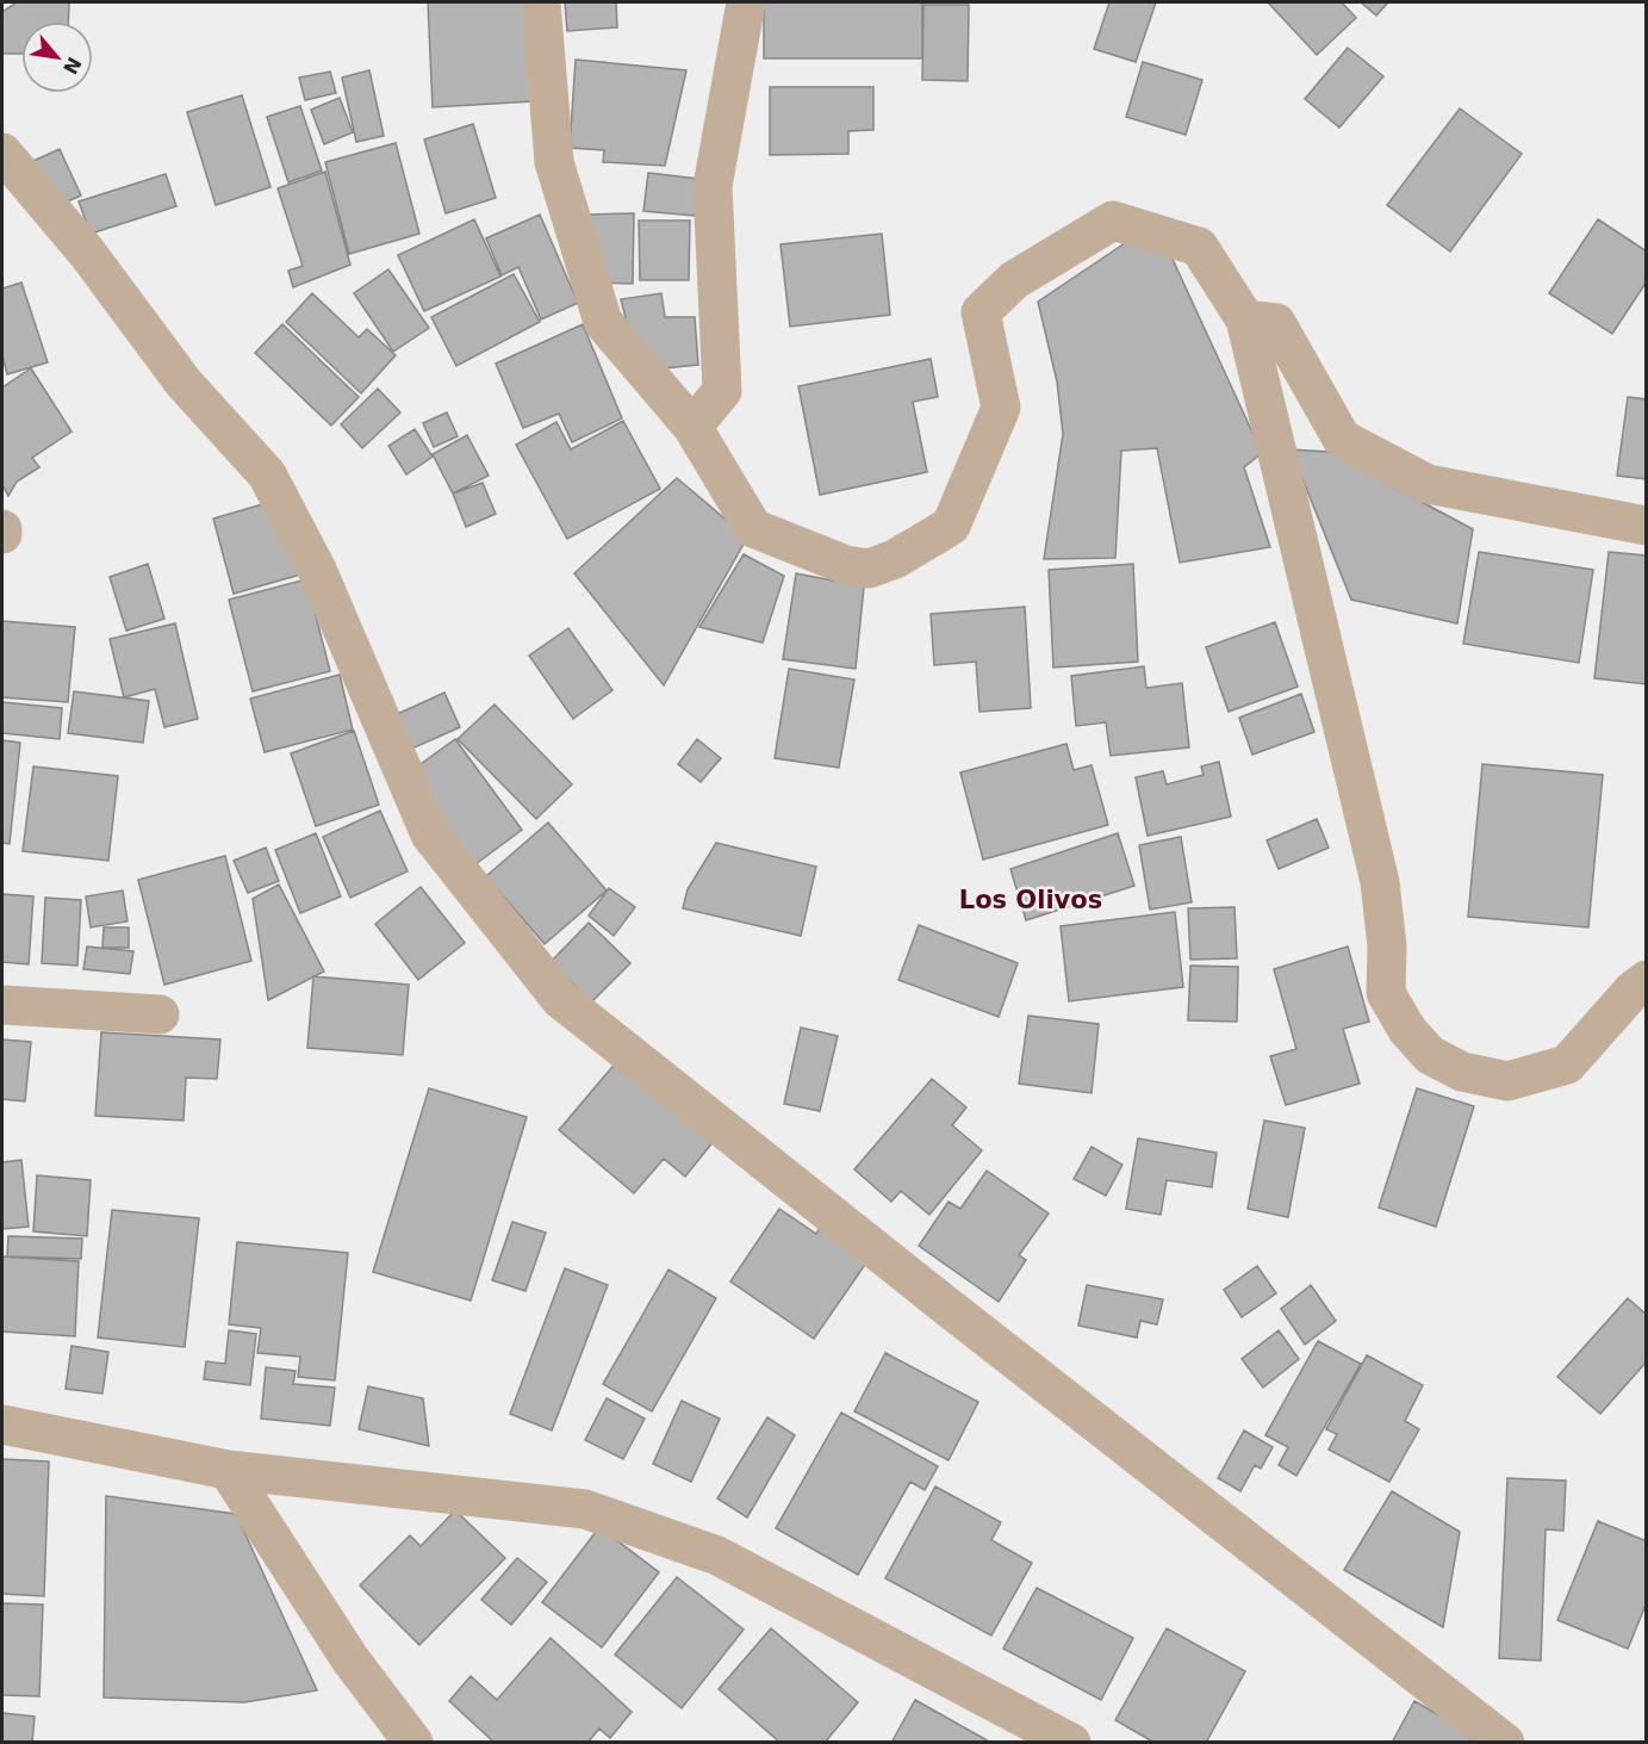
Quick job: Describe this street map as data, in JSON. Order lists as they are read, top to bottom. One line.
{"districts":["Los Olivos"],"north":"bottom right"}
